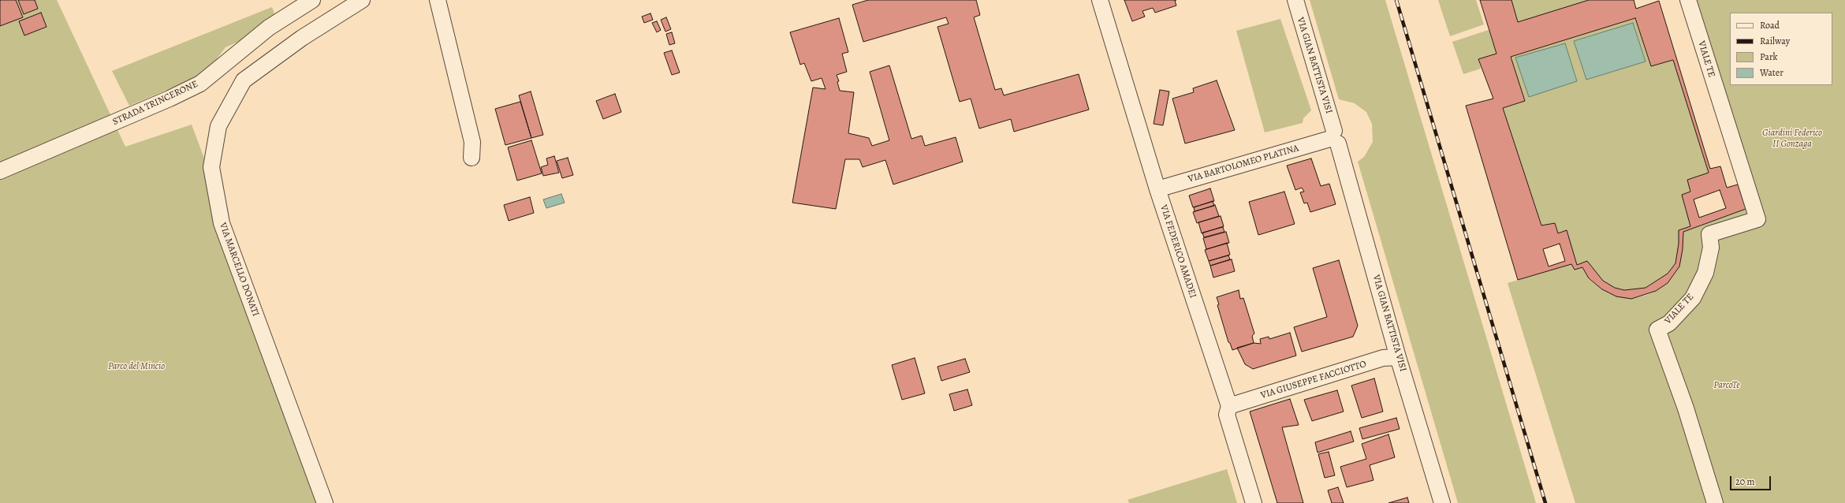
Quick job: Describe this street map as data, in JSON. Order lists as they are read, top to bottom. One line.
{"streets":{"street":["VIALE TE","VIA GIAN BATTISTA VISI","STRADA TRINCERONE","VIA BARTOLOMEO PLATINA","VIA FEDERICO AMADEI","VIA MARCELLO DONATI","VIA GIUSEPPE FACCIOTTO"]},"crossings":[["VIA GIAN BATTISTA VISI","VIA BARTOLOMEO PLATINA"],["VIA GIAN BATTISTA VISI","VIA GIUSEPPE FACCIOTTO"],["VIA BARTOLOMEO PLATINA","VIA FEDERICO AMADEI"],["VIA FEDERICO AMADEI","VIA GIUSEPPE FACCIOTTO"]],"parks":["Giardini Federico II Gonzaga","Parco del Mincio","ParcoTe"],"legend":["Road","Railway","Park","Water"],"scale_bar":"20 m"}
